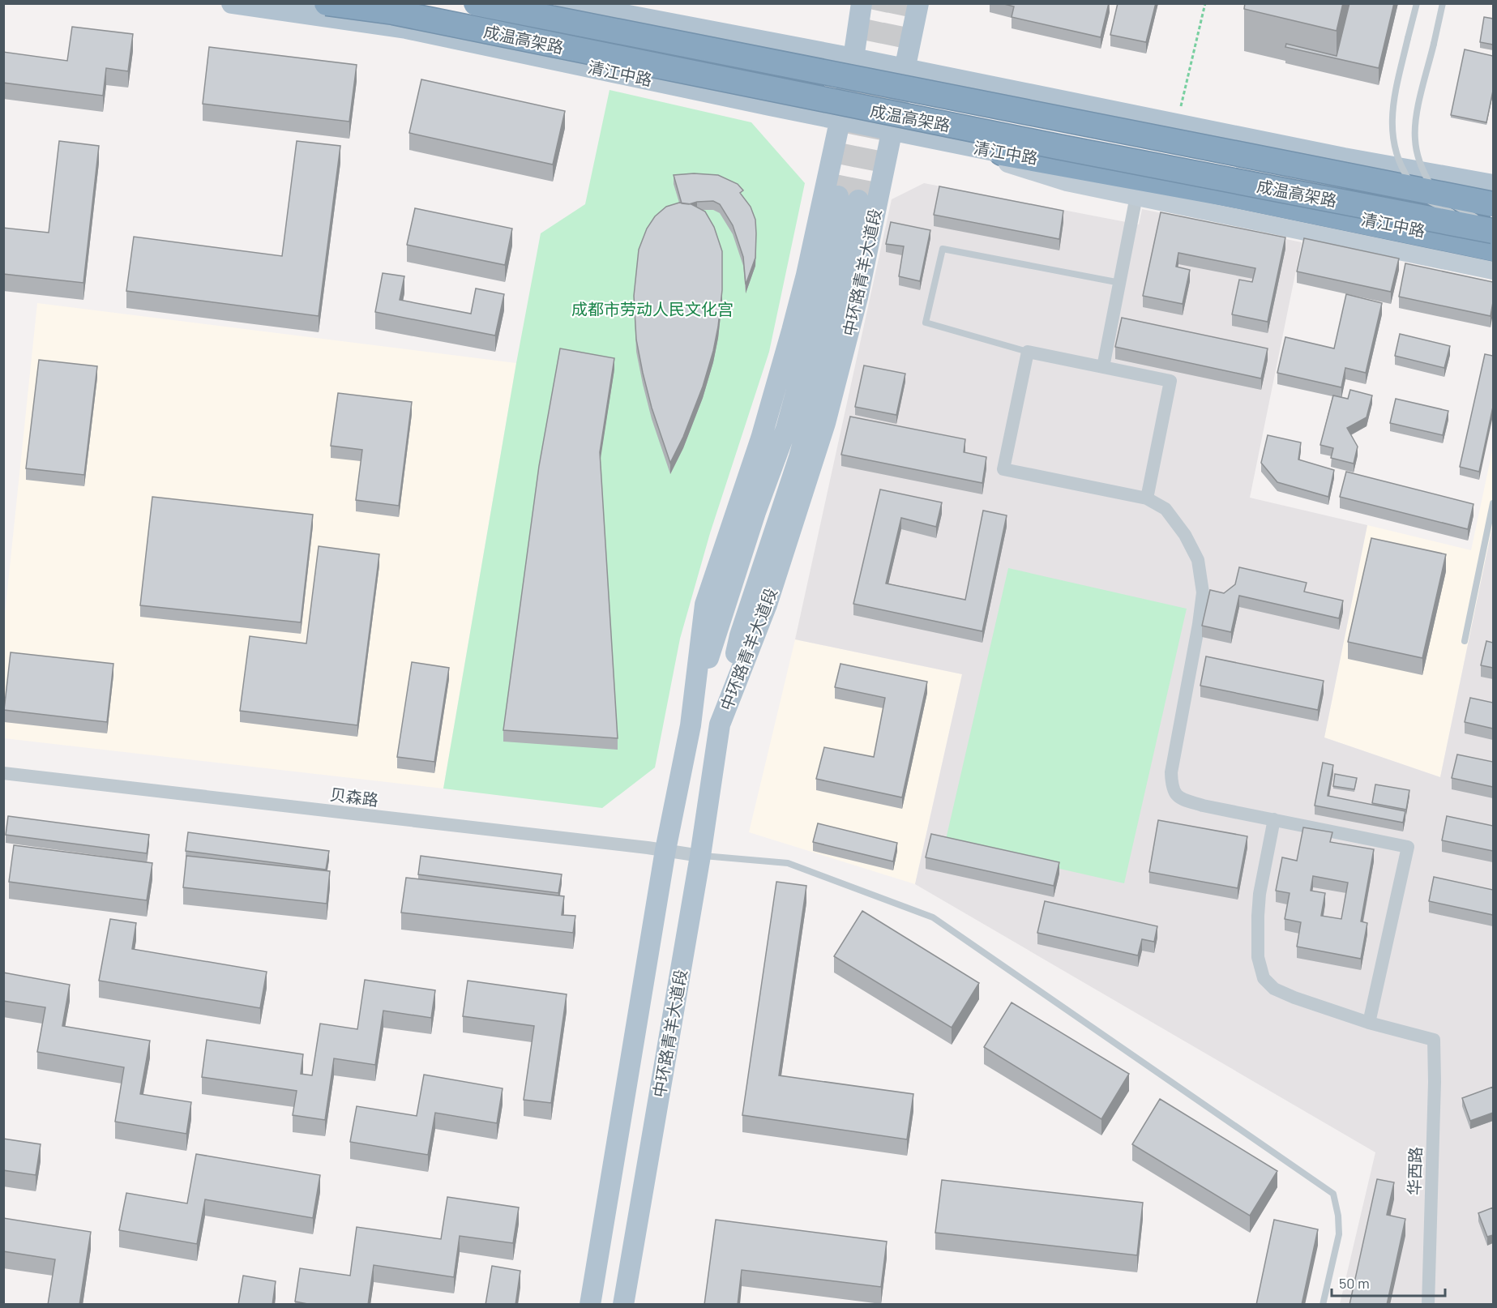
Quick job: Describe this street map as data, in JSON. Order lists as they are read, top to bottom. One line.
{"streets":{"highway":["成温高架路"],"main road":["清江中路","中环路青羊大道段"],"street":["贝森路","华西路"]},"crossings":[["清江中路","中环路青羊大道段"],["中环路青羊大道段","贝森路"]],"parks":["成都市劳动人民文化宫"],"scale_bar":"50 m"}
